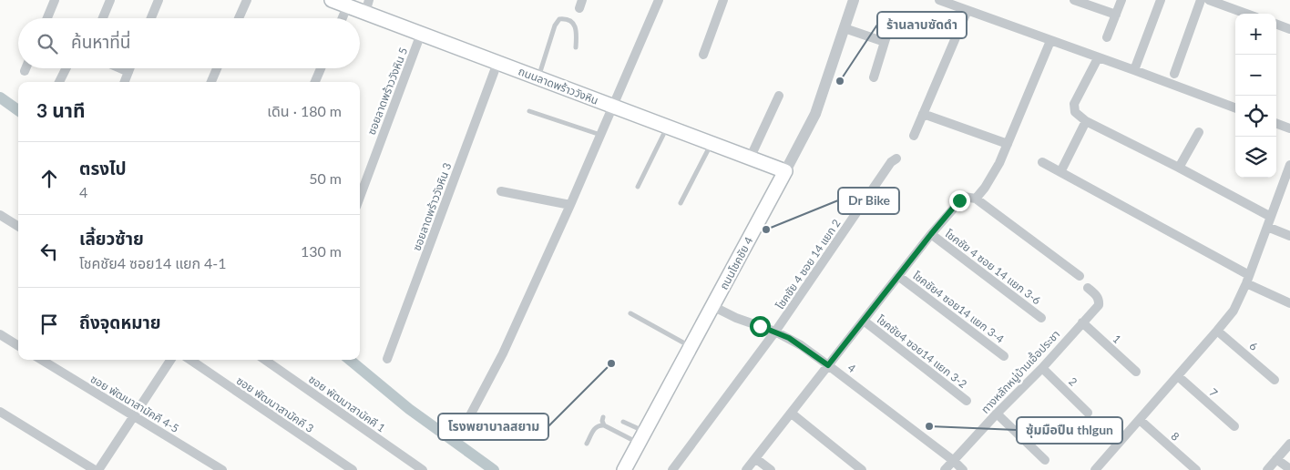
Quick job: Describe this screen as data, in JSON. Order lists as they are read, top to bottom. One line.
{"streets":{"main road":["ถนนลาดพร้าววังหิน","ถนนโชคชัย 4"],"street":["ซอยลาดพร้าววังหิน 5","ซอยลาดพร้าววังหิน 3","โชคชัย 4 ซอย 14 แยก 2","โชคชัย 4 ซอย 14 แยก 3-6","โชคชัย4 ซอย14 แยก 3-4","1","6","โชคชัย4 ซอย14 แยก 3-2","4","ทางหลักหมู่บ้านเอื้อประชา","2","7","ซอย พัฒนาสามัคคี 4-5","ซอย พัฒนาสามัคคี 1","ซอย พัฒนาสามัคคี 3","8"]},"crossings":[["ถนนลาดพร้าววังหิน","ซอยลาดพร้าววังหิน 5"],["ถนนลาดพร้าววังหิน","ซอยลาดพร้าววังหิน 3"],["ถนนลาดพร้าววังหิน","ถนนโชคชัย 4"],["ถนนโชคชัย 4","4"],["โชคชัย 4 ซอย 14 แยก 2","4"],["1","ทางหลักหมู่บ้านเอื้อประชา"],["4","ทางหลักหมู่บ้านเอื้อประชา"],["ทางหลักหมู่บ้านเอื้อประชา","2"]],"places":["ร้านลาบซัดดำ","Dr Bike","โรงพยาบาลสยาม","ซุ้มมือปืน thlgun"],"page":{"map_buttons":["+","−"],"search":"ค้นหาที่นี่","heading":["3 นาที","เดิน · 180 m"],"list":[["ตรงไป","4","50 m"],["เลี้ยวซ้าย","โชคชัย4 ซอย14 แยก 4-1","130 m"],"ถึงจุดหมาย"]}}
